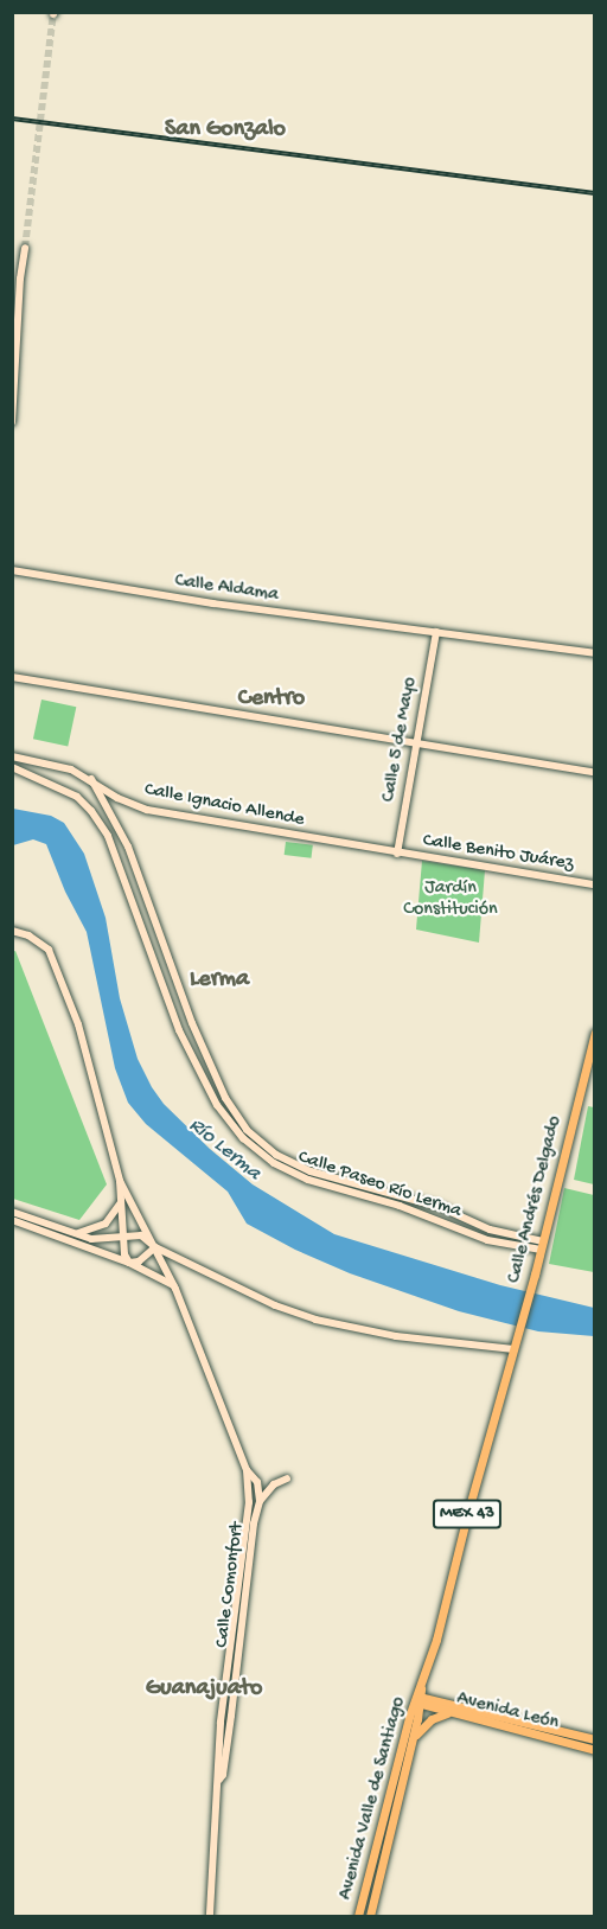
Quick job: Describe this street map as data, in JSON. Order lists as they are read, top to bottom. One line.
{"streets":{"main road":["Calle Andrés Delgado","MEX 43","Avenida León","Avenida Valle de Santiago"],"street":["Calle Aldama","Calle 5 de Mayo","Calle Ignacio Allende","Calle Benito Juárez","Calle Paseo Río Lerma","Calle Comonfort"]},"crossings":[["Calle Aldama","Calle 5 de Mayo"],["Calle 5 de Mayo","Calle Ignacio Allende"],["Calle 5 de Mayo","Calle Benito Juárez"],["Calle Ignacio Allende","Calle Benito Juárez"],["Calle Ignacio Allende","Calle Paseo Río Lerma"],["Calle Paseo Río Lerma","Calle Andrés Delgado"],["Calle Andrés Delgado","Avenida Valle de Santiago"],["MEX 43","Avenida León"],["MEX 43","Avenida Valle de Santiago"],["Avenida León","Avenida Valle de Santiago"]],"districts":["San Gonzalo","Centro","Lerma","Guanajuato"],"water":["Río Lerma"],"parks":["Jardín Constitución"]}
